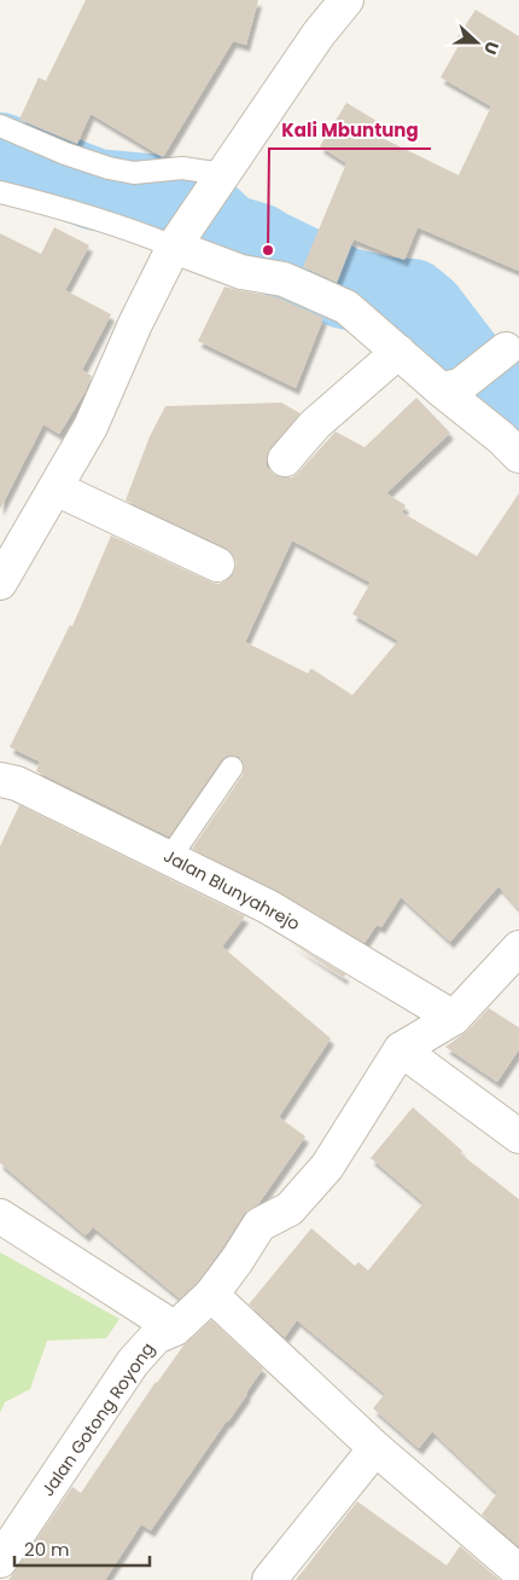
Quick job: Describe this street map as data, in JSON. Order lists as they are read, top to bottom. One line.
{"streets":{"street":["Jalan Blunyahrejo","Jalan Gotong Royong"]},"crossings":[["Jalan Blunyahrejo","Jalan Gotong Royong"]],"places":["Kali Mbuntung"],"scale_bar":"20 m","north":"right"}
